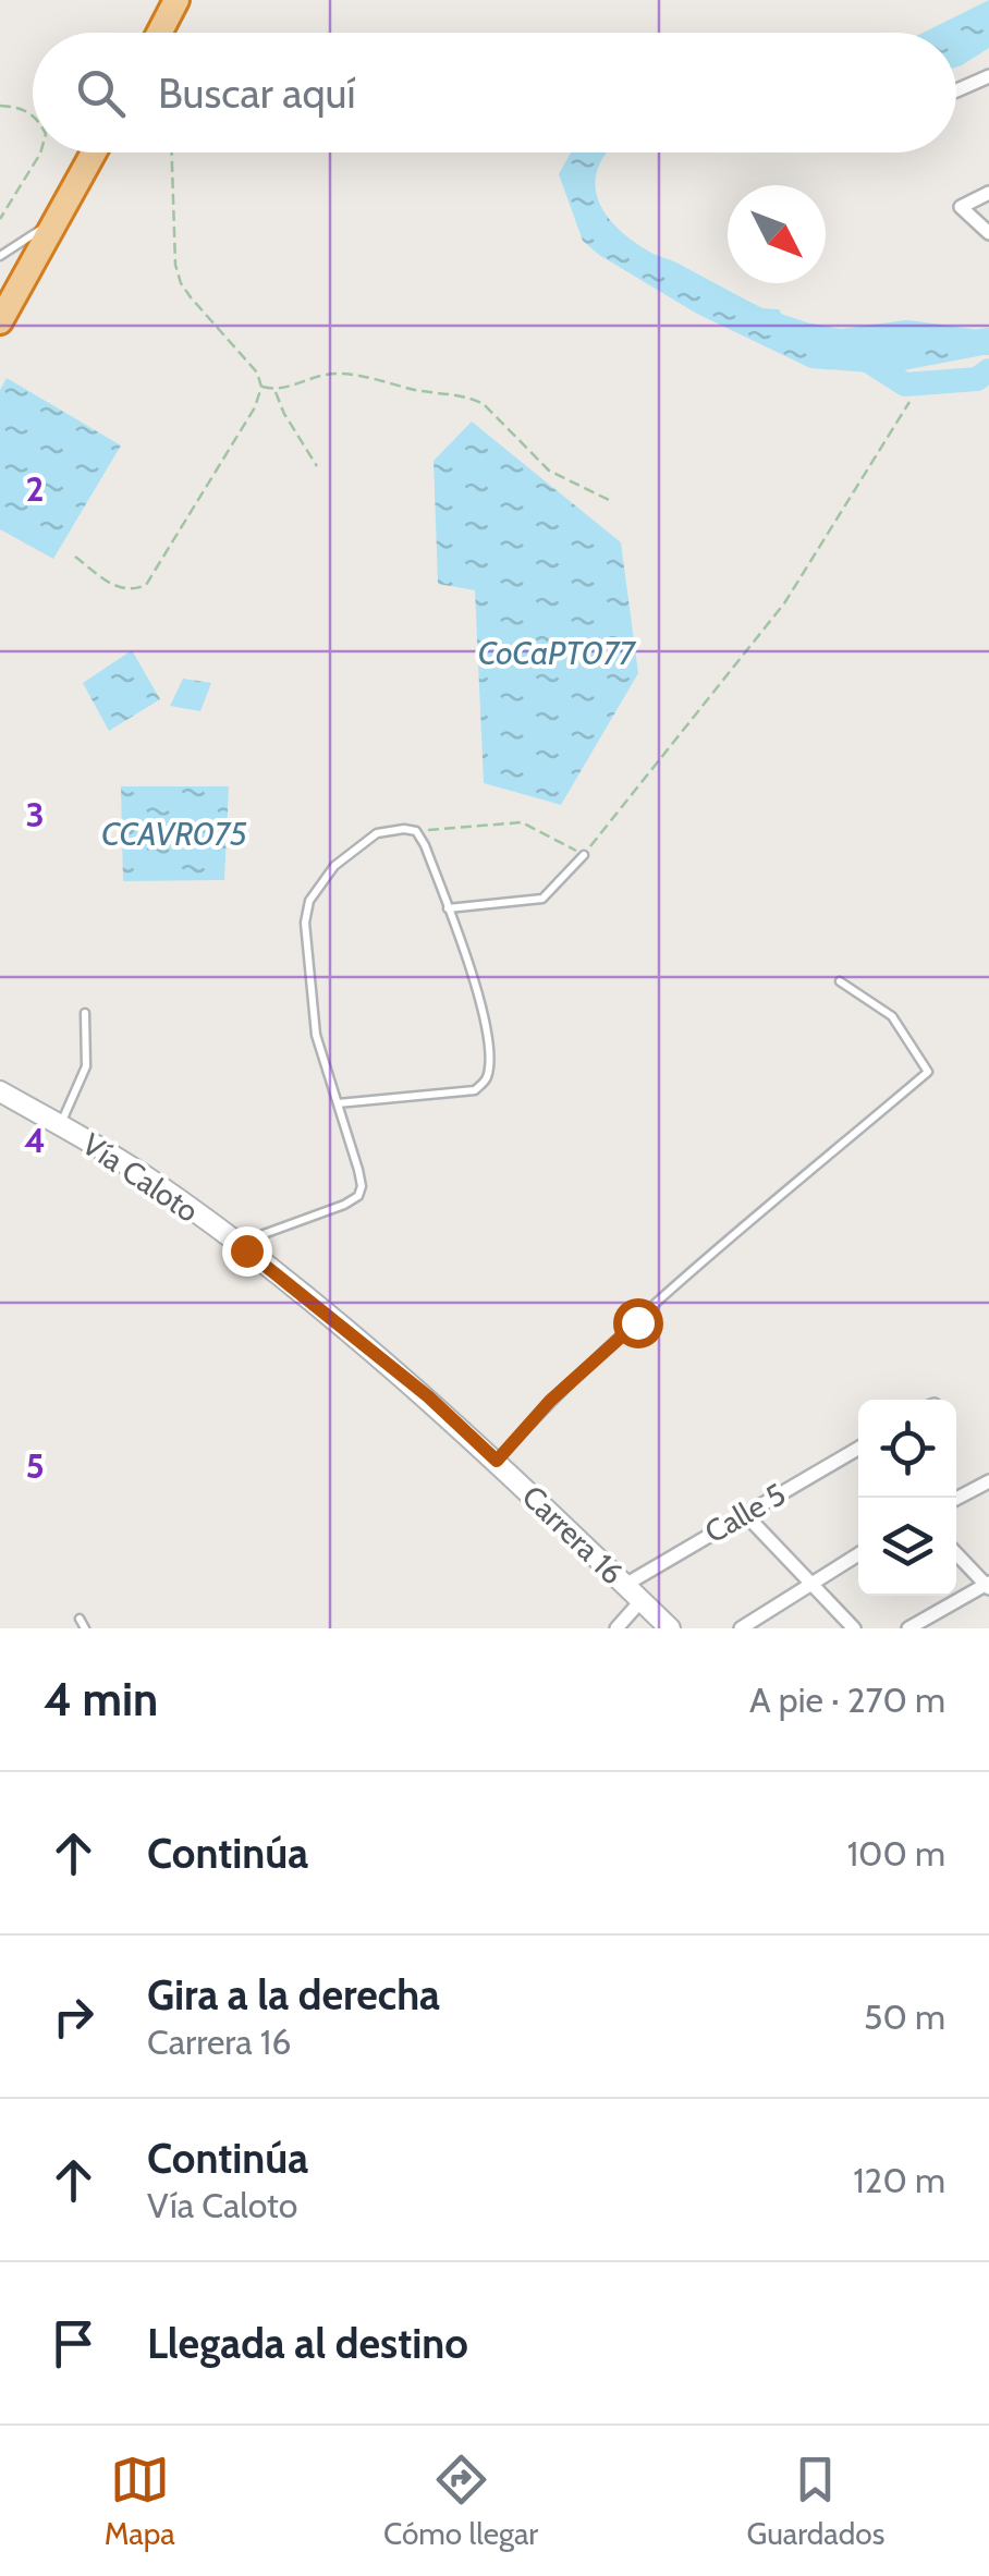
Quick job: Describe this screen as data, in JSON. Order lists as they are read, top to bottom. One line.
{"streets":{"street":["Vía Caloto","Calle 5","Carrera 16"]},"crossings":[["Vía Caloto","Carrera 16"],["Calle 5","Carrera 16"]],"water":["CoCaPT077","CCAVR075"],"north":"bottom right","page":{"search":"Buscar aquí","heading":["4 min","A pie · 270 m"],"list":[["Continúa","100 m"],["Gira a la derecha","Carrera 16","50 m"],["Continúa","Vía Caloto","120 m"],"Llegada al destino"],"nav":["Mapa","Cómo llegar","Guardados"]},"grid":{"rows":["2","3","4","5"]}}
